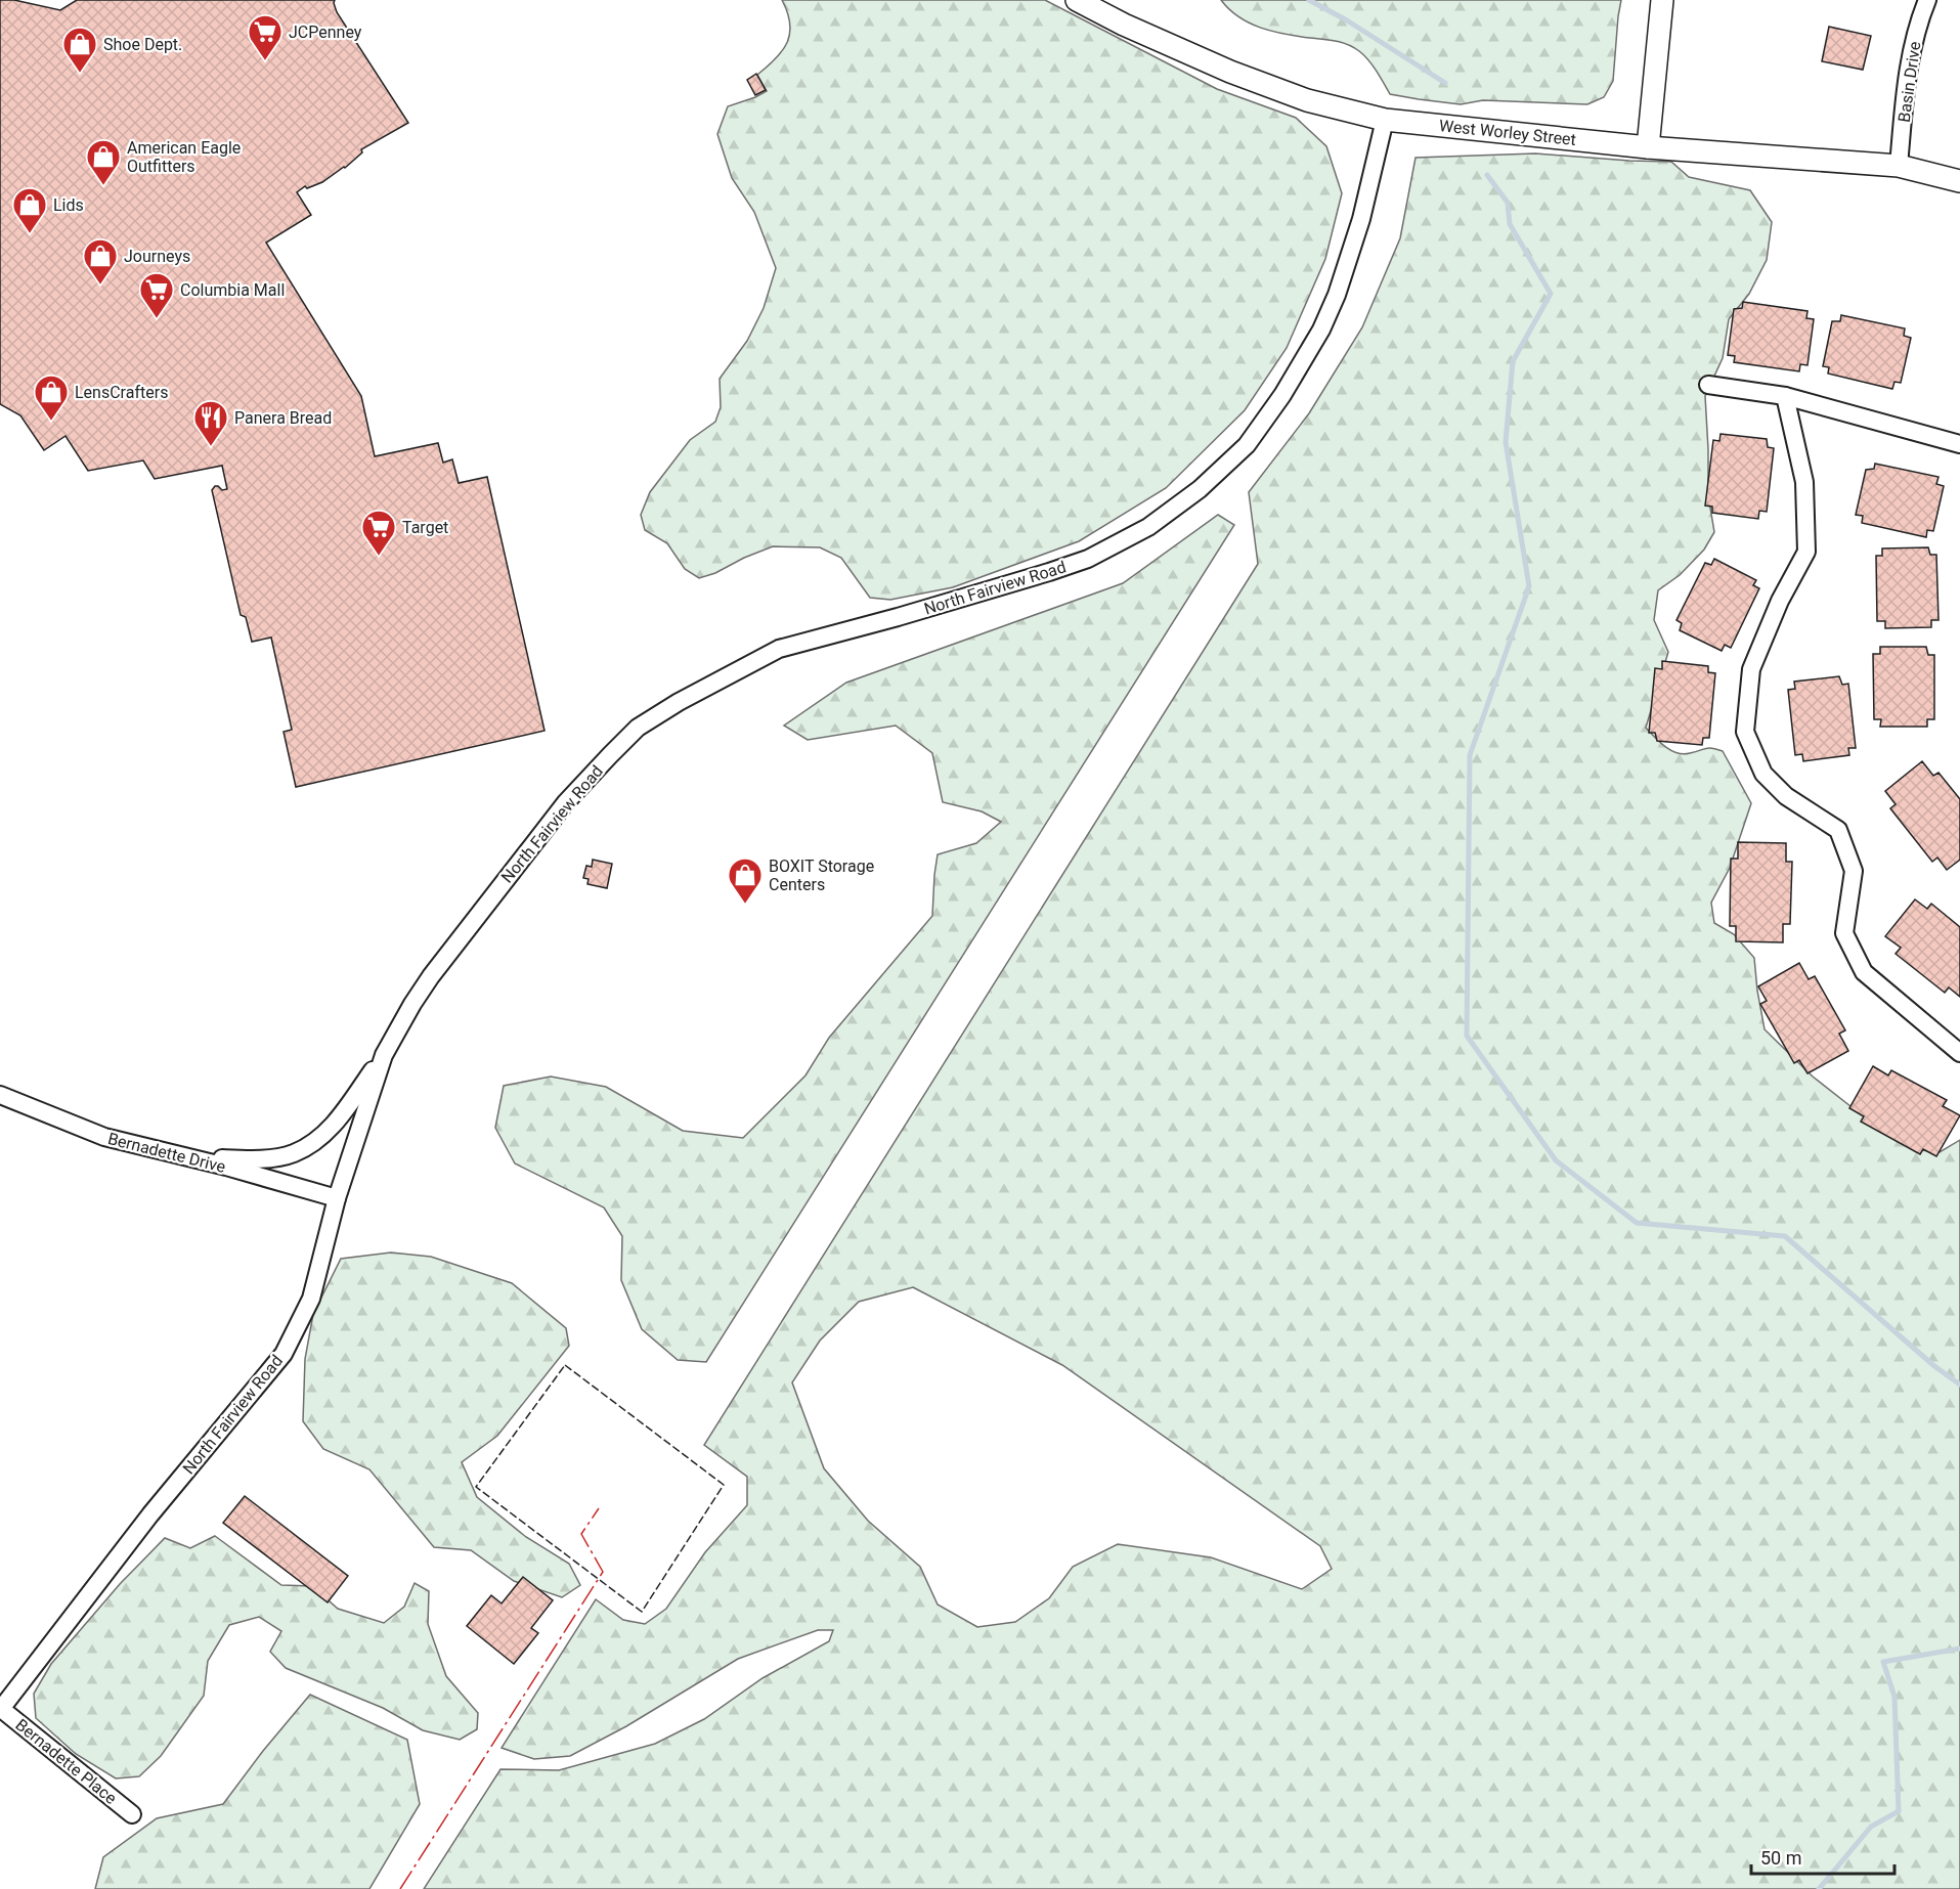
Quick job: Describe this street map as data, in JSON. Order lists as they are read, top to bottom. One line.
{"streets":{"street":["Basin Drive","West Worley Street","North Fairview Road","Bernadette Drive","Bernadette Place"]},"crossings":[["Basin Drive","West Worley Street"],["West Worley Street","North Fairview Road"],["North Fairview Road","Bernadette Drive"],["North Fairview Road","Bernadette Place"]],"places":{"supermarket":["JCPenney","Columbia Mall","Target"],"shop":["Shoe Dept.","American Eagle Outfitters","Lids","Journeys","LensCrafters","BOXIT Storage Centers"],"restaurant":["Panera Bread"]},"scale_bar":"50 m"}
